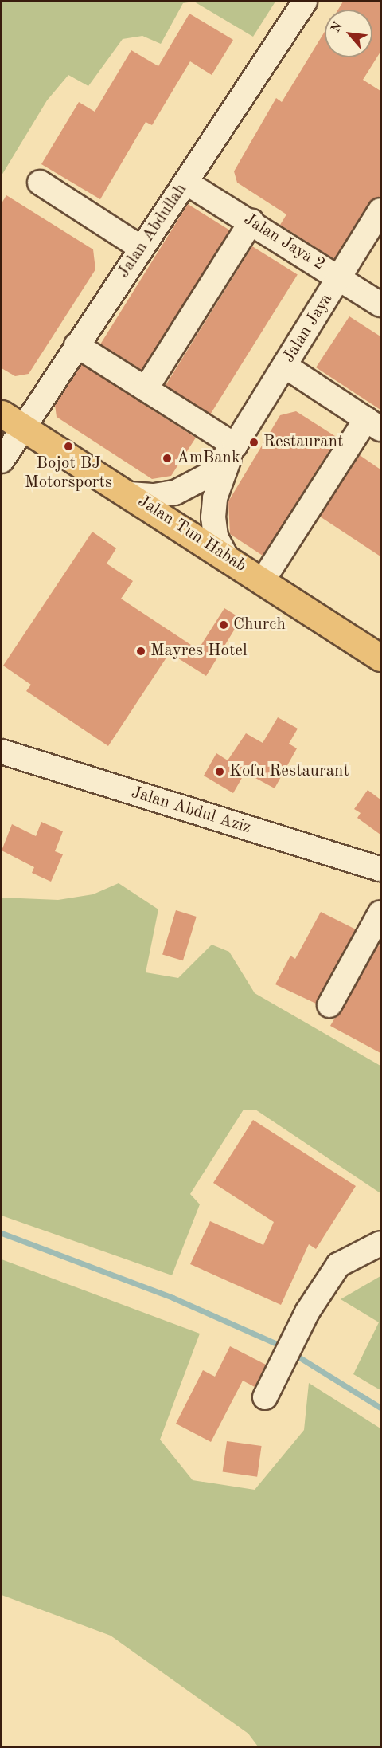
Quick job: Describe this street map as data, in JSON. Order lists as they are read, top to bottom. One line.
{"streets":{"highway":["Jalan Tun Habab"],"street":["Jalan Abdullah","Jalan Jaya 2","Jalan Jaya","Jalan Abdul Aziz"]},"crossings":[["Jalan Abdullah","Jalan Jaya 2"],["Jalan Abdullah","Jalan Tun Habab"],["Jalan Jaya 2","Jalan Jaya"],["Jalan Jaya","Jalan Tun Habab"]],"places":["Restaurant","Bojot BJ Motorsports","AmBank","Church","Mayres Hotel","Kofu Restaurant"],"north":"top left"}
